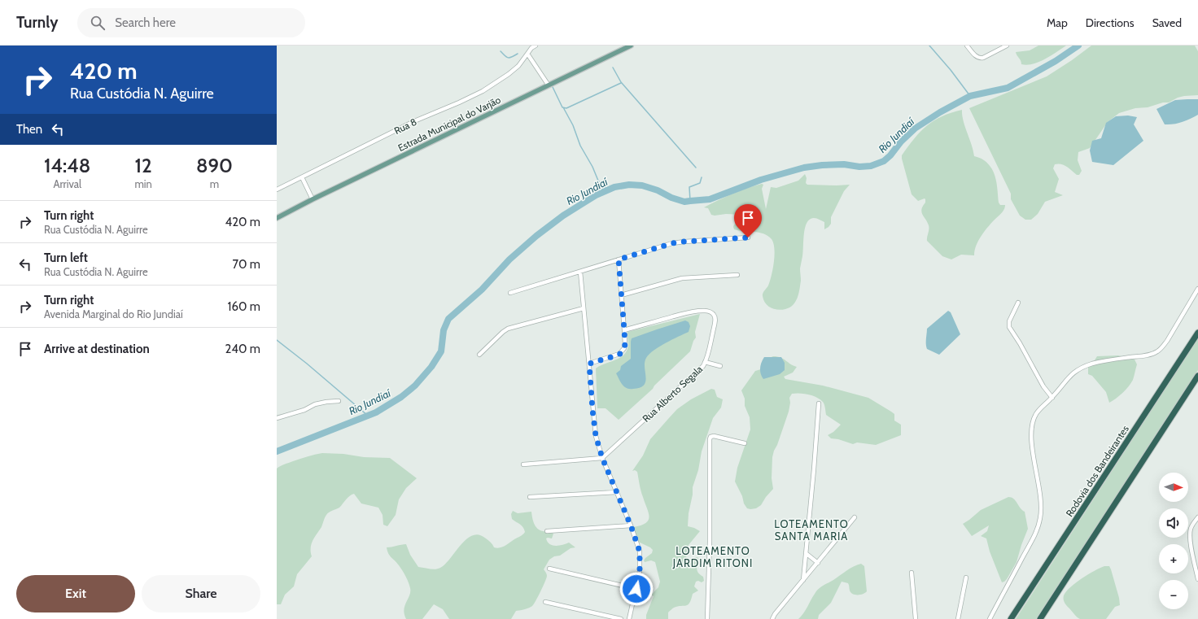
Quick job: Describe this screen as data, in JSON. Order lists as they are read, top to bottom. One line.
{"streets":{"highway":["Rodovia dos Bandeirantes"],"main road":["Estrada Municipal do Varjão"],"street":["Rua 8","Rua Alberto Segala"]},"districts":["LOTEAMENTO SANTA MARIA","LOTEAMENTO JARDIM RITONI"],"water":["Rio Jundiaí"],"north":"right","page":{"header":"Turnly","search":"Search here","nav":["Map","Directions","Saved"],"turn":["420 m","Rua Custódia N. Aguirre"],"then":"Then","eta":["14:48","Arrival","12","min","890","m"],"list":[{"name":"Turn right","note":"Rua Custódia N. Aguirre","value":"420 m"},{"name":"Turn left","note":"Rua Custódia N. Aguirre","value":"70 m"},{"name":"Turn right","note":"Avenida Marginal do Rio Jundiaí","value":"160 m"},{"name":"Arrive at destination","value":"240 m"}],"map_buttons":["+","−"],"buttons":["Exit","Share"]}}
